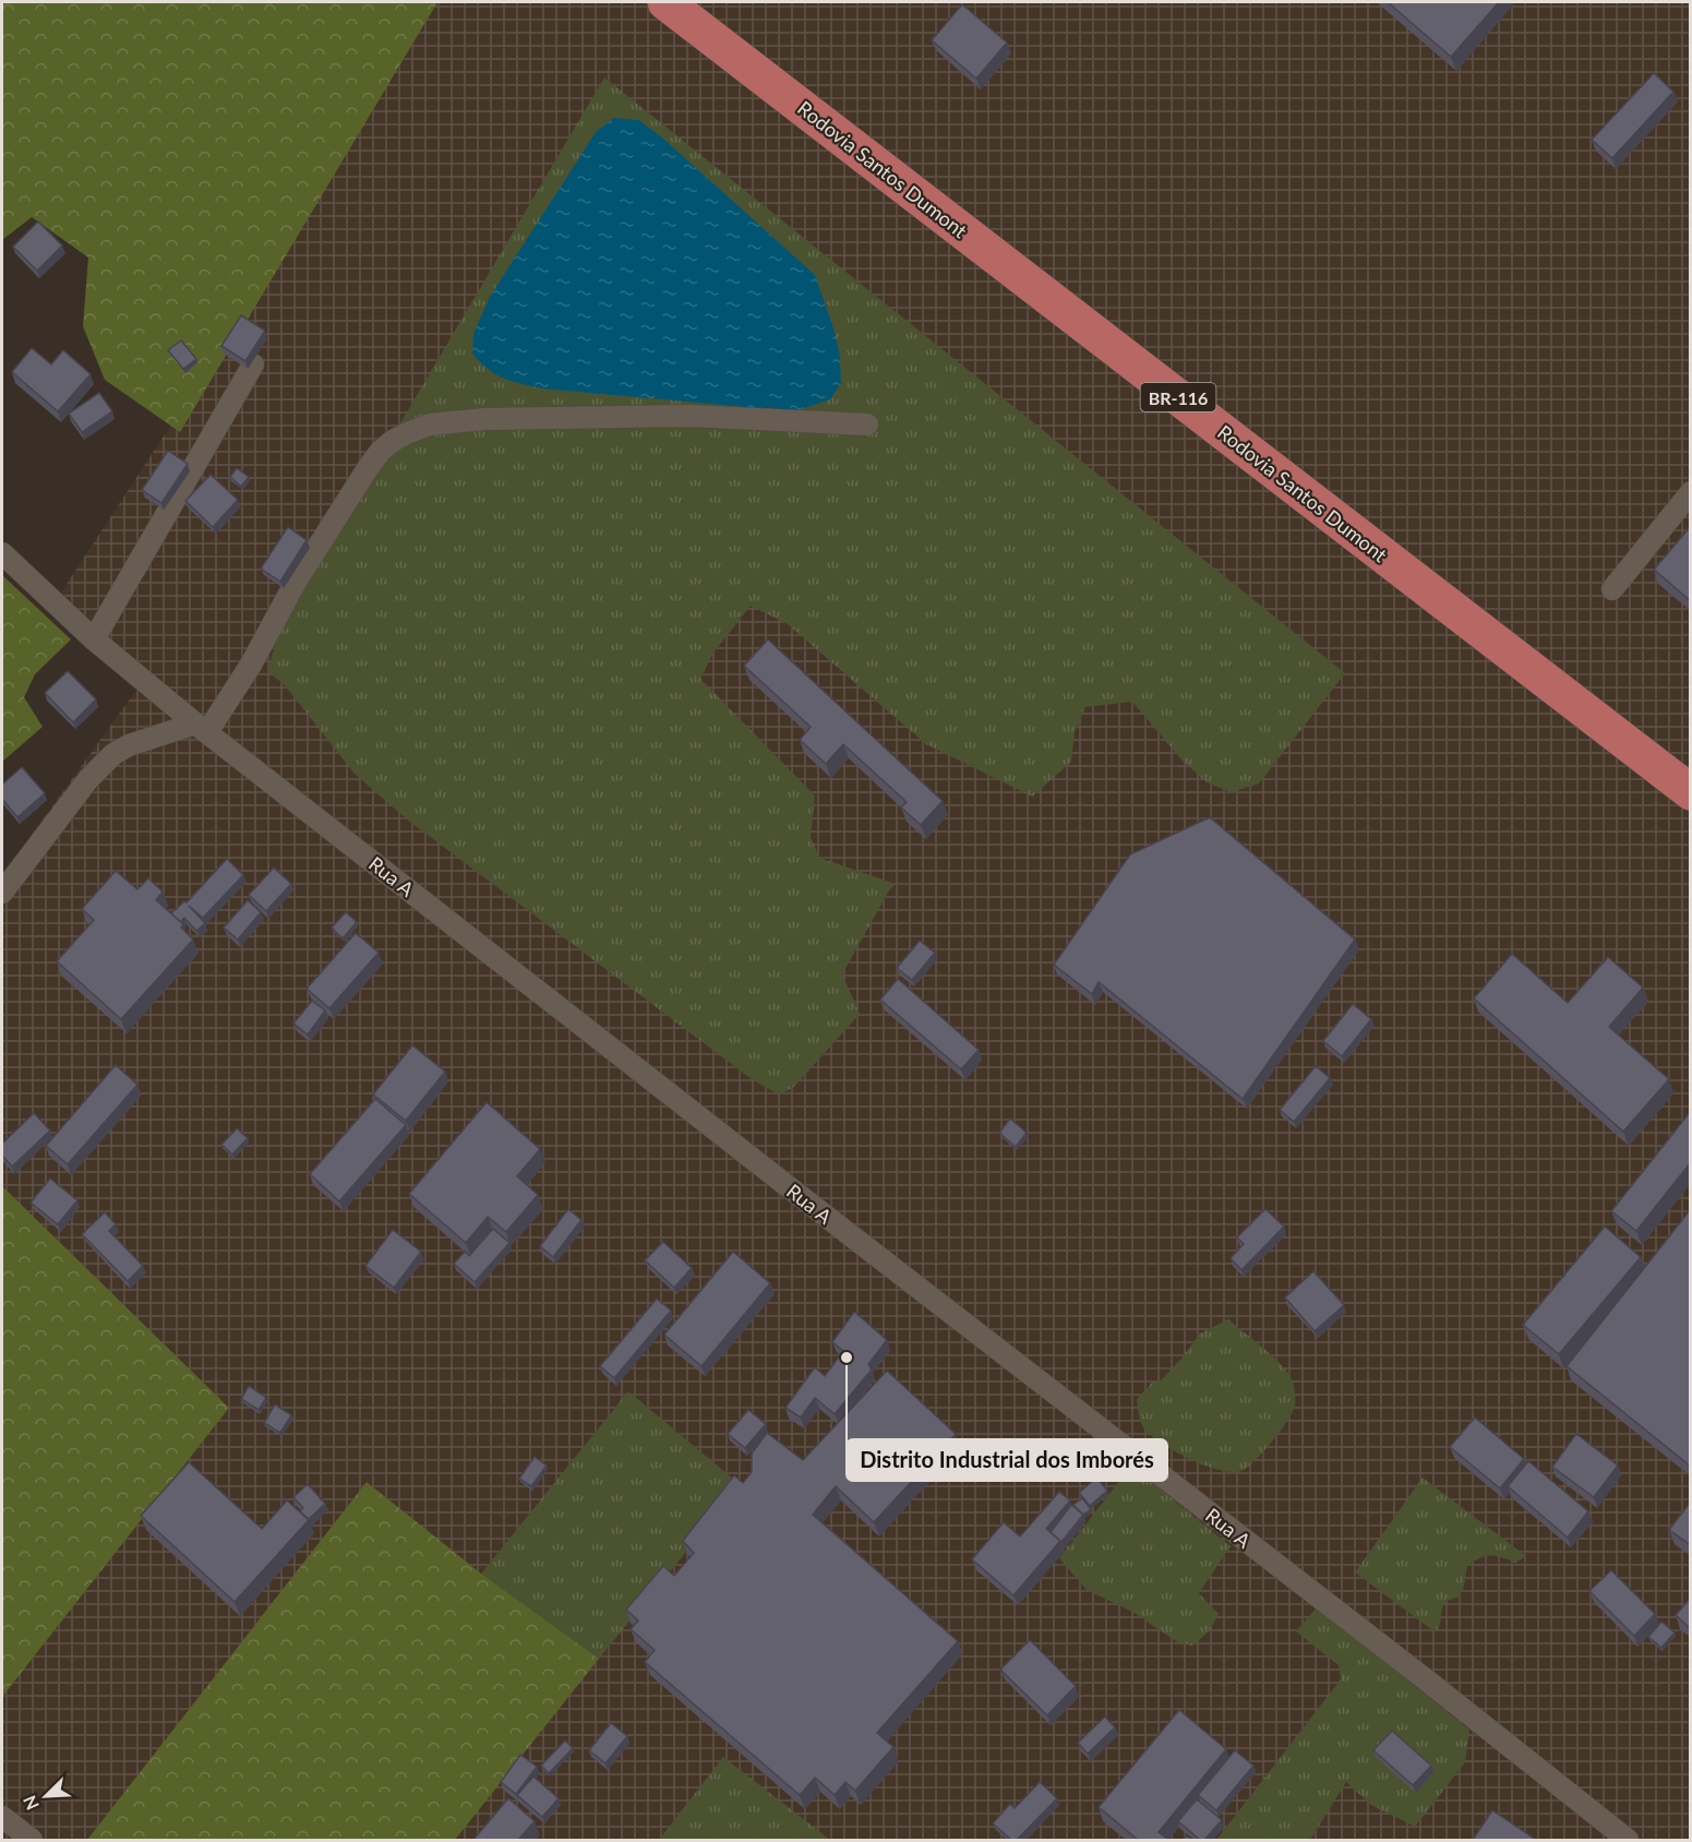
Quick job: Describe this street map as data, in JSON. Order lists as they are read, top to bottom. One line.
{"streets":{"highway":["Rodovia Santos Dumont","BR-116"],"street":["Rua A"]},"places":["Distrito Industrial dos Imborés"],"north":"bottom left"}
